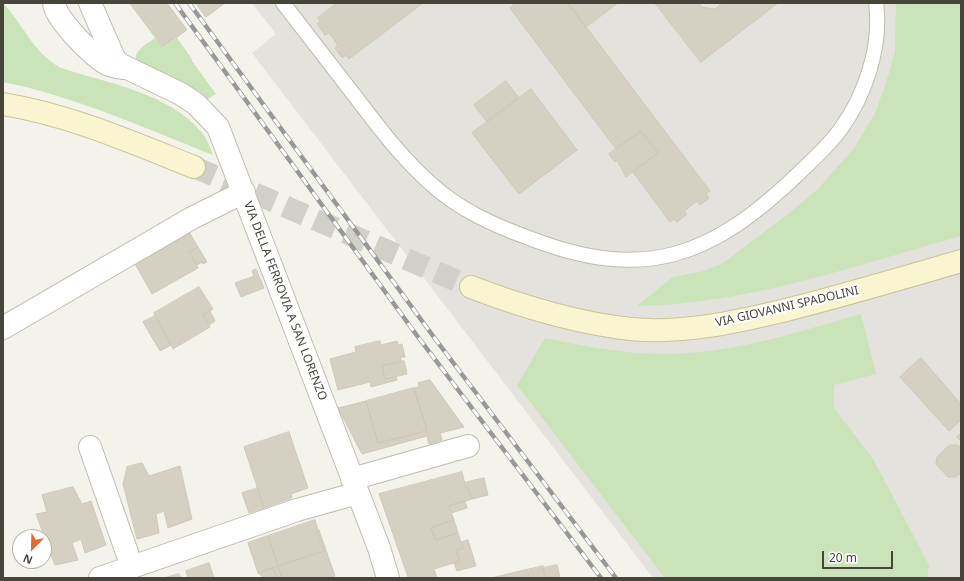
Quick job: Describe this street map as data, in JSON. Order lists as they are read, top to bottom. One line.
{"streets":{"street":["VIA DELLA FERROVIA A SAN LORENZO","VIA GIOVANNI SPADOLINI"]},"scale_bar":"20 m","north":"bottom left"}
